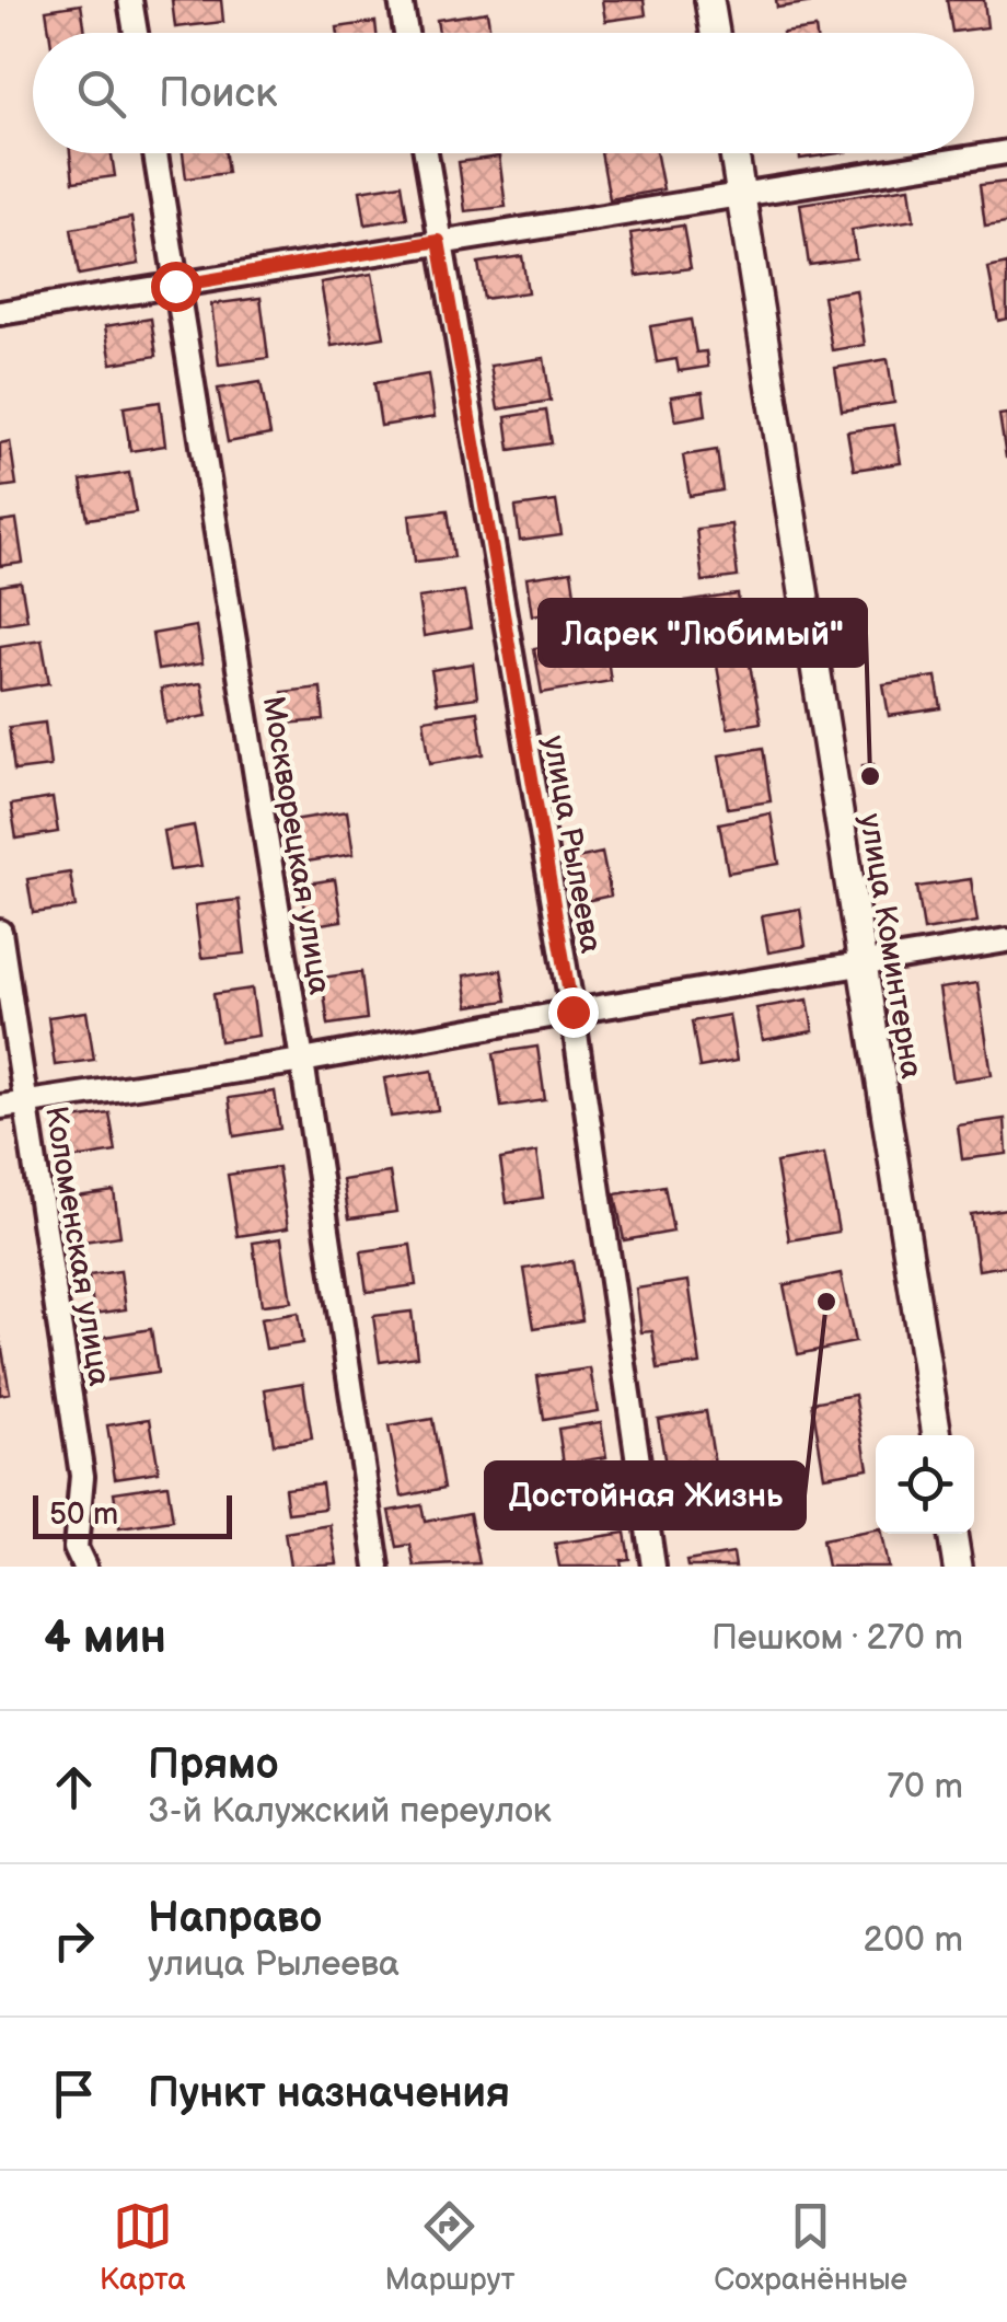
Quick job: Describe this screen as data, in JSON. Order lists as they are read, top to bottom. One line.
{"streets":{"street":["улица Рылеева","Москворецкая улица","улица Коминтерна","Коломенская улица"]},"places":["Ларек \"Любимый\"","Достойная Жизнь"],"scale_bar":"50 m","page":{"search":"Поиск","scale":"50 m","heading":["4 мин","Пешком · 270 m"],"list":[["Прямо","3-й Калужский переулок","70 m"],["Направо","улица Рылеева","200 m"],"Пункт назначения"],"nav":["Карта","Маршрут","Сохранённые"]}}
